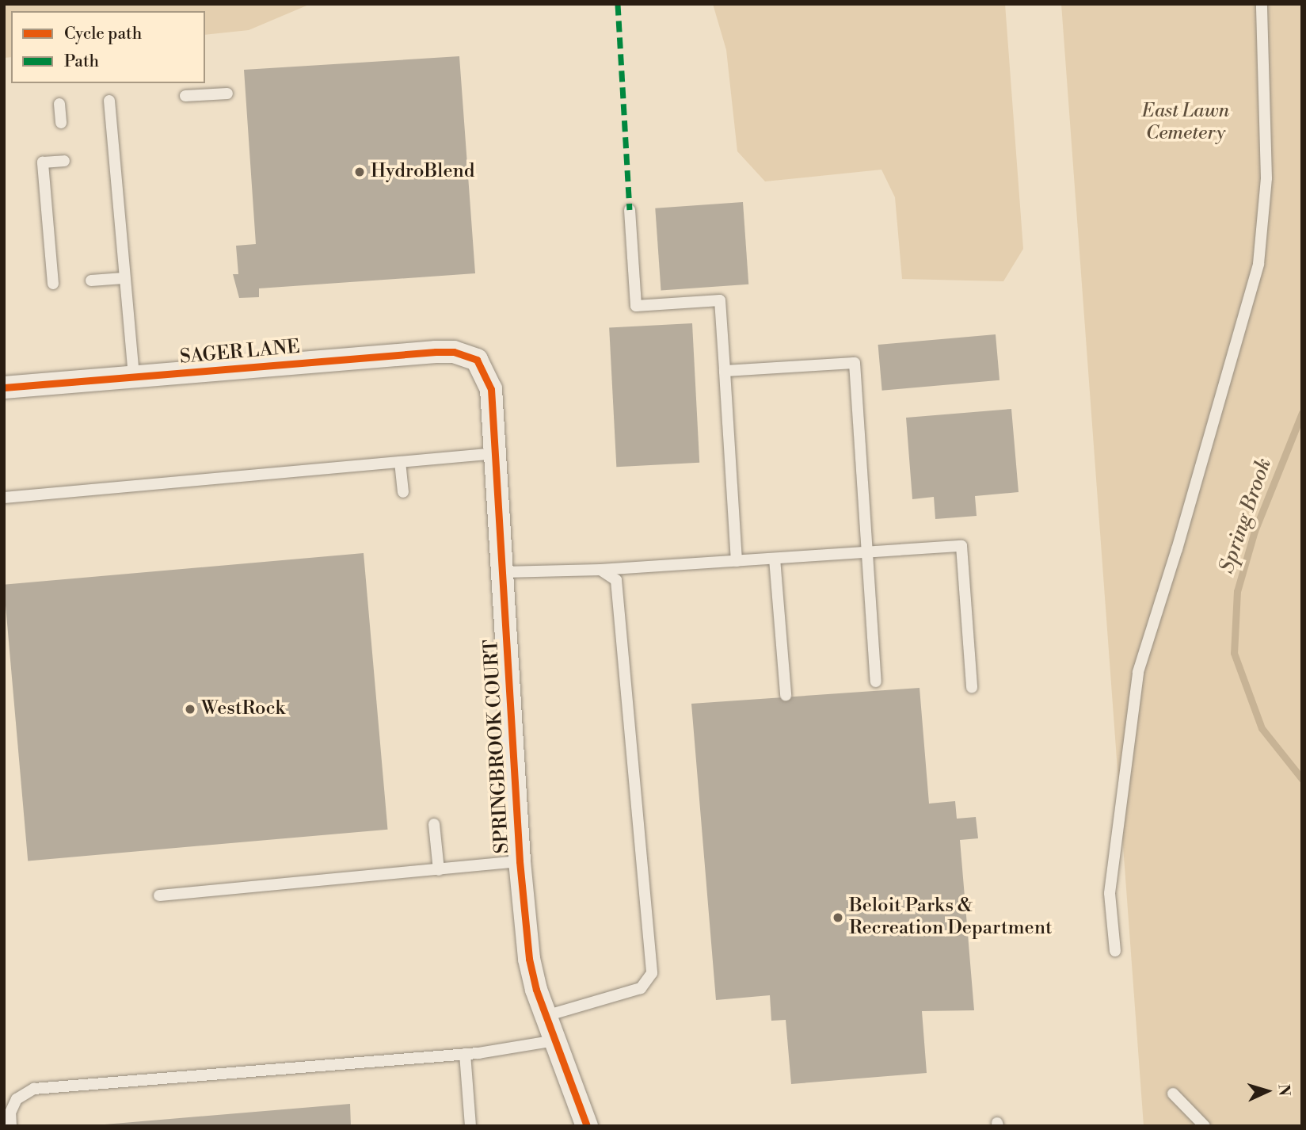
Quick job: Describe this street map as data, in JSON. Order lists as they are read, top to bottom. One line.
{"streets":{"street":["SAGER LANE","SPRINGBROOK COURT"]},"crossings":[["SAGER LANE","SPRINGBROOK COURT"]],"water":["Spring Brook"],"parks":["East Lawn Cemetery"],"places":["HydroBlend","WestRock","Beloit Parks & Recreation Department"],"legend":["Cycle path","Path"],"north":"right"}
